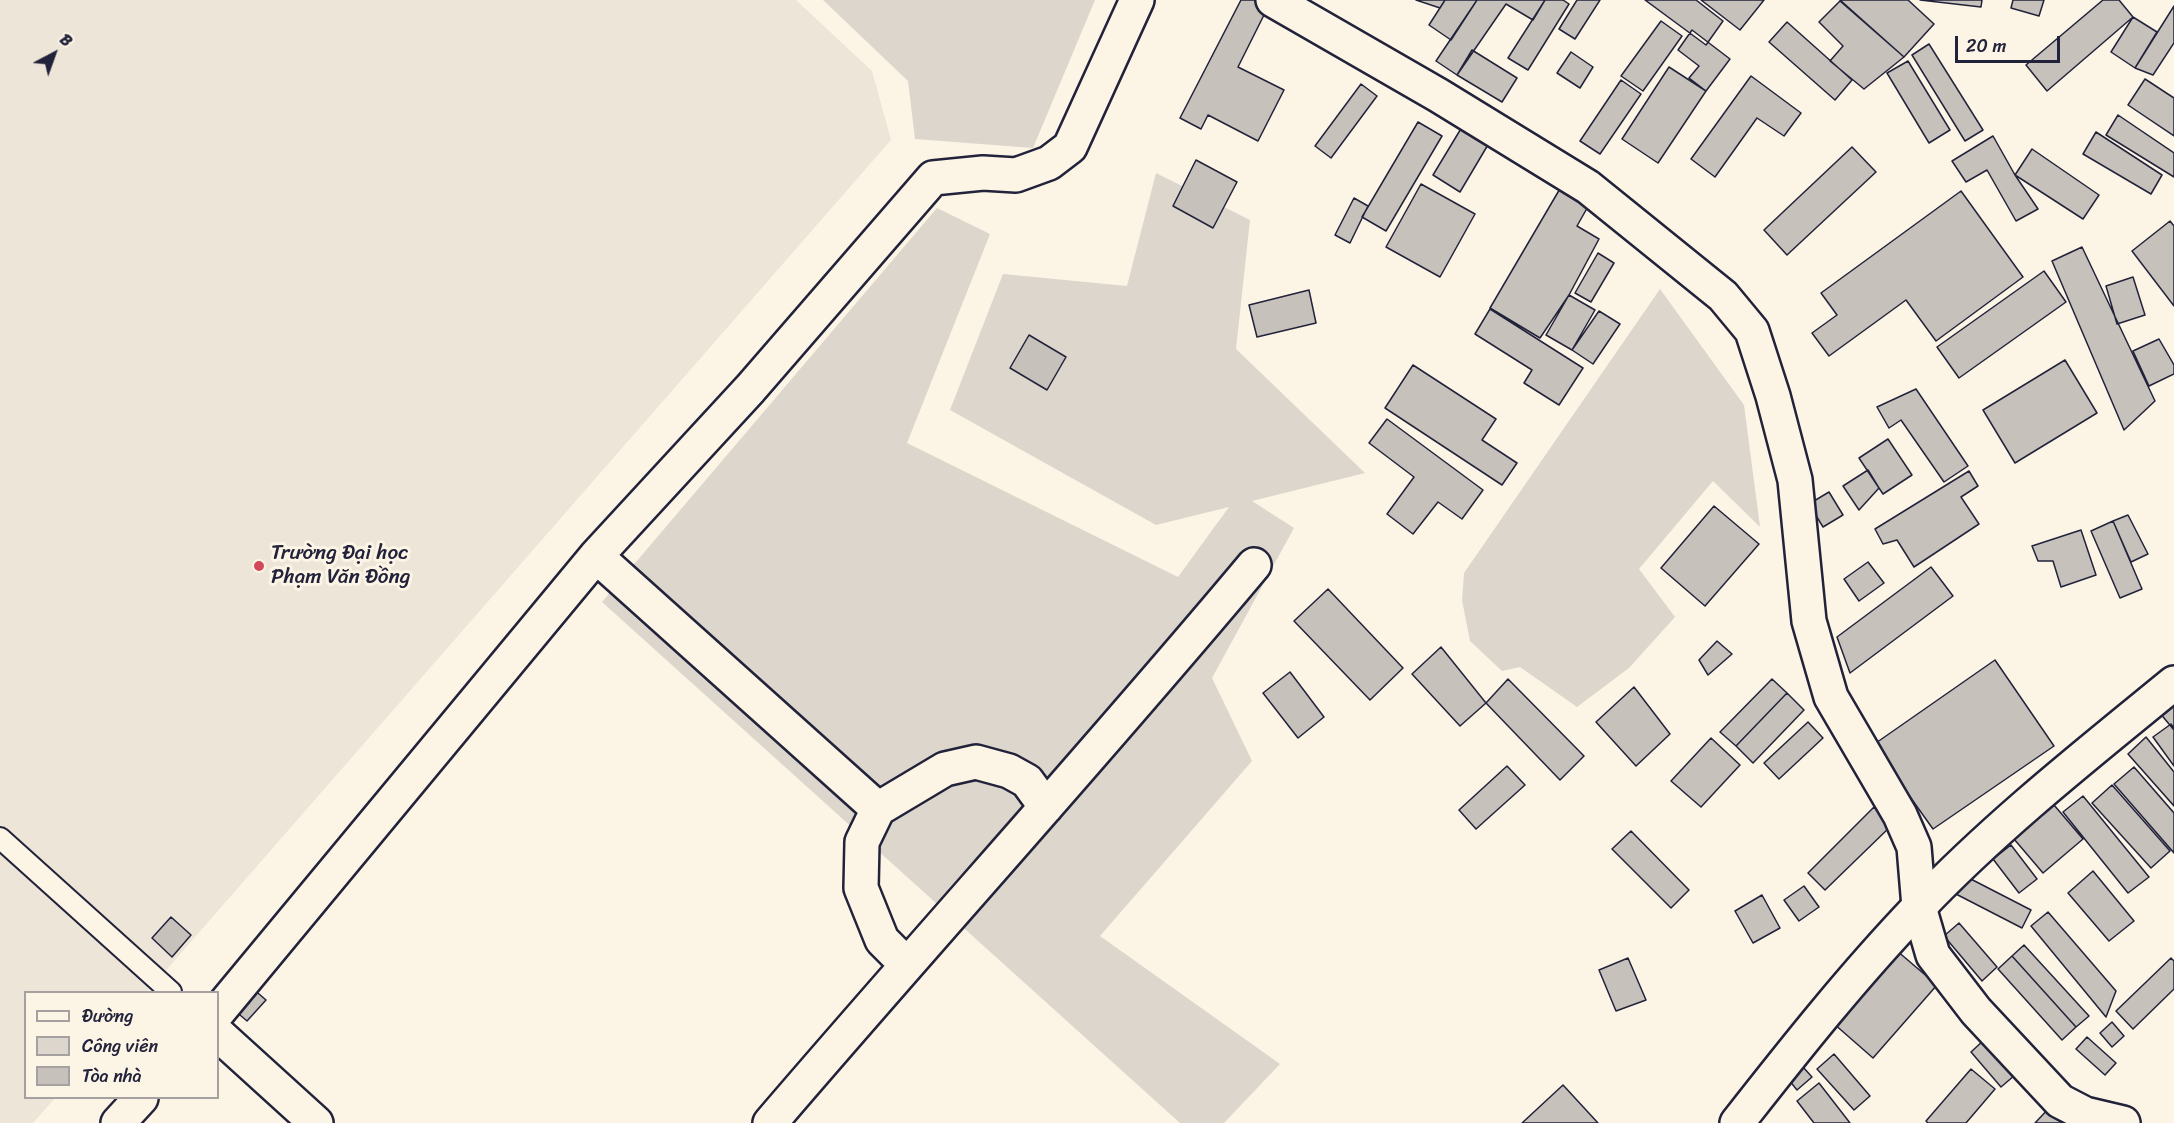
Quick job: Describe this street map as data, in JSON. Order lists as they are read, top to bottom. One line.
{"places":["Trường Đại học Phạm Văn Đồng"],"legend":["Đường","Công viên","Tòa nhà"],"scale_bar":"20 m","north":"top right"}
